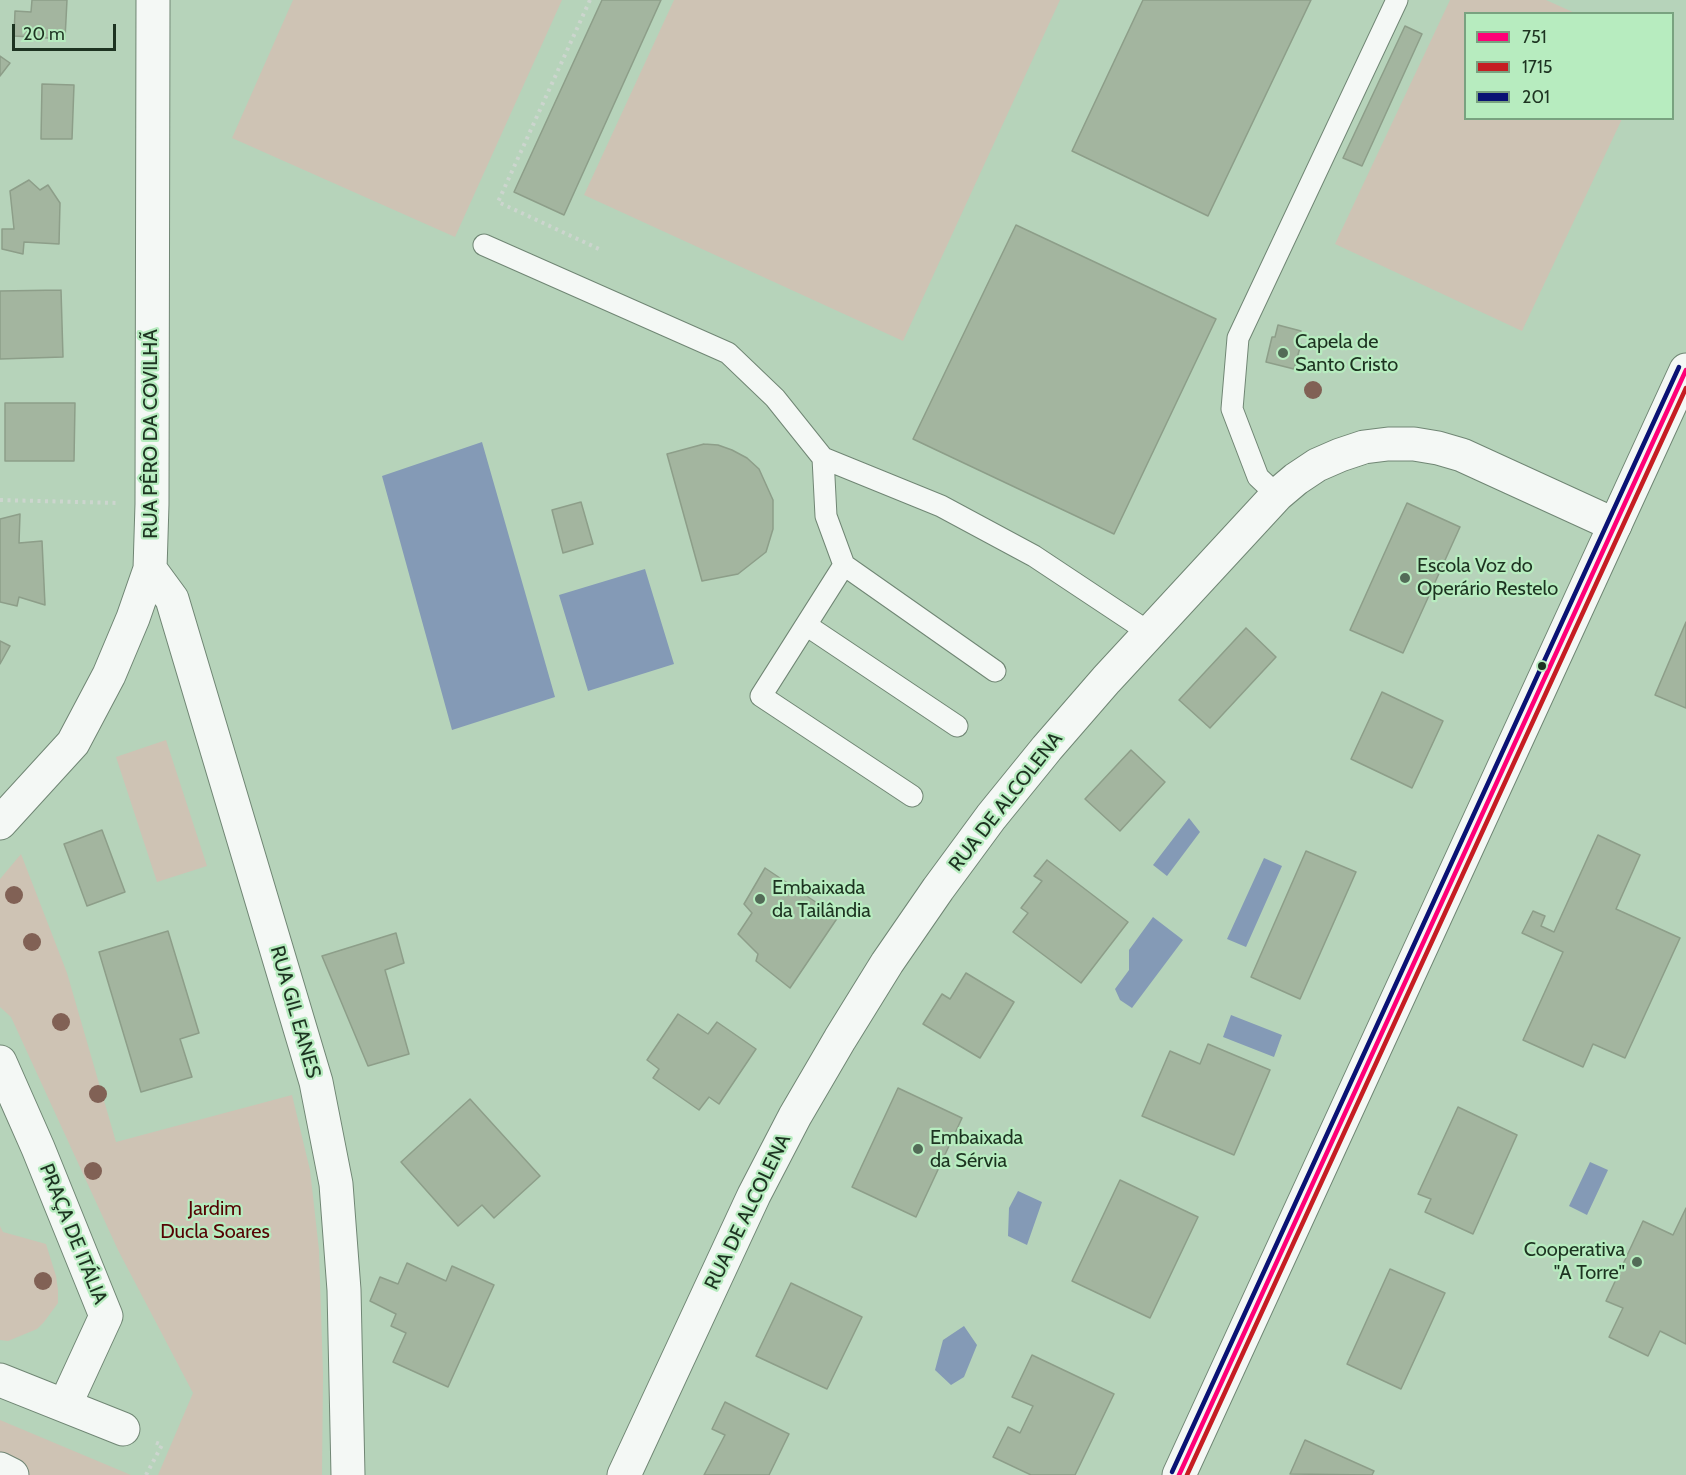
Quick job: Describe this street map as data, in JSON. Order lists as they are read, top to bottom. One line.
{"streets":{"street":["RUA PÊRO DA COVILHÃ","RUA DE ALCOLENA","RUA GIL EANES","PRAÇA DE ITÁLIA"]},"crossings":[["RUA PÊRO DA COVILHÃ","RUA GIL EANES"]],"parks":["Jardim Ducla Soares"],"places":["Capela de Santo Cristo","Escola Voz do Operário Restelo","Embaixada da Tailândia","Embaixada da Sérvia","Cooperativa \"A Torre\""],"lines":["transit line 201","transit line 751","transit line 1715"],"legend":["751","1715","201"],"scale_bar":"20 m"}
